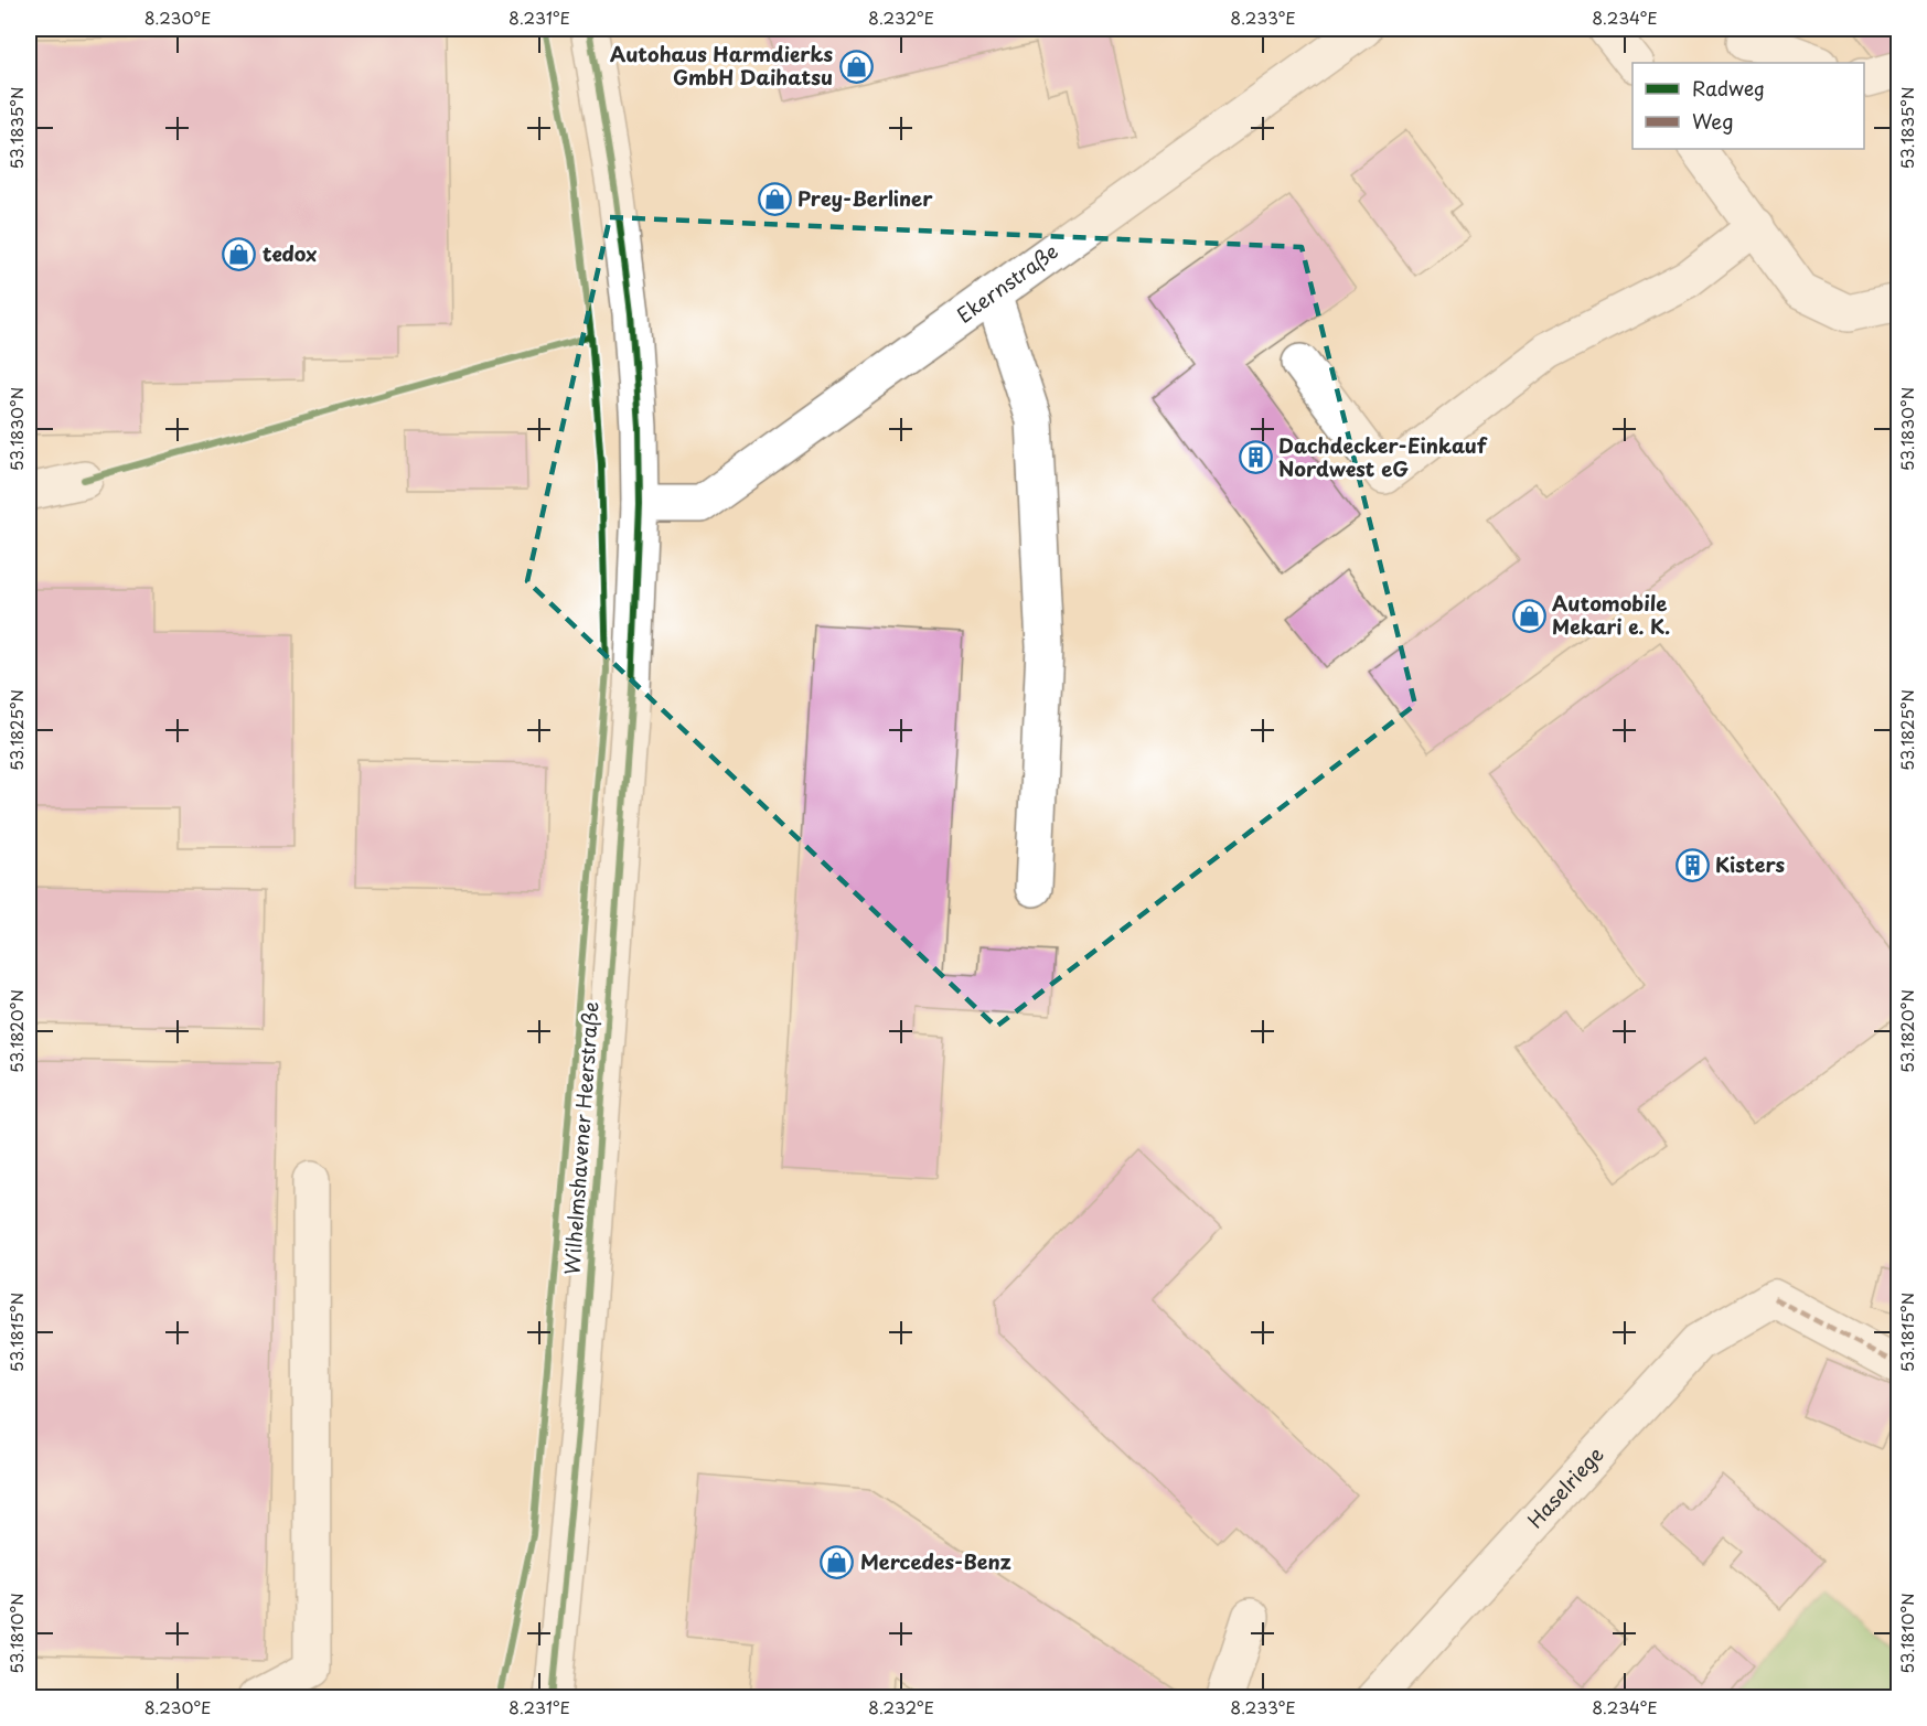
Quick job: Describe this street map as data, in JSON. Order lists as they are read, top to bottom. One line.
{"streets":{"street":["Ekernstraße","Wilhelmshavener Heerstraße","Haselriege"]},"crossings":[["Ekernstraße","Wilhelmshavener Heerstraße"]],"places":{"shop":["Autohaus Harmdierks GmbH Daihatsu","Prey-Berliner","tedox","Automobile Mekari e. K.","Mercedes-Benz"],"building":["Dachdecker-Einkauf Nordwest eG","Kisters"]},"legend":["Radweg","Weg"],"coordinates":["8.230°E","8.231°E","8.232°E","8.233°E","8.234°E","53.1835°N","53.1830°N","53.1825°N","53.1820°N","53.1815°N","53.1810°N"]}
